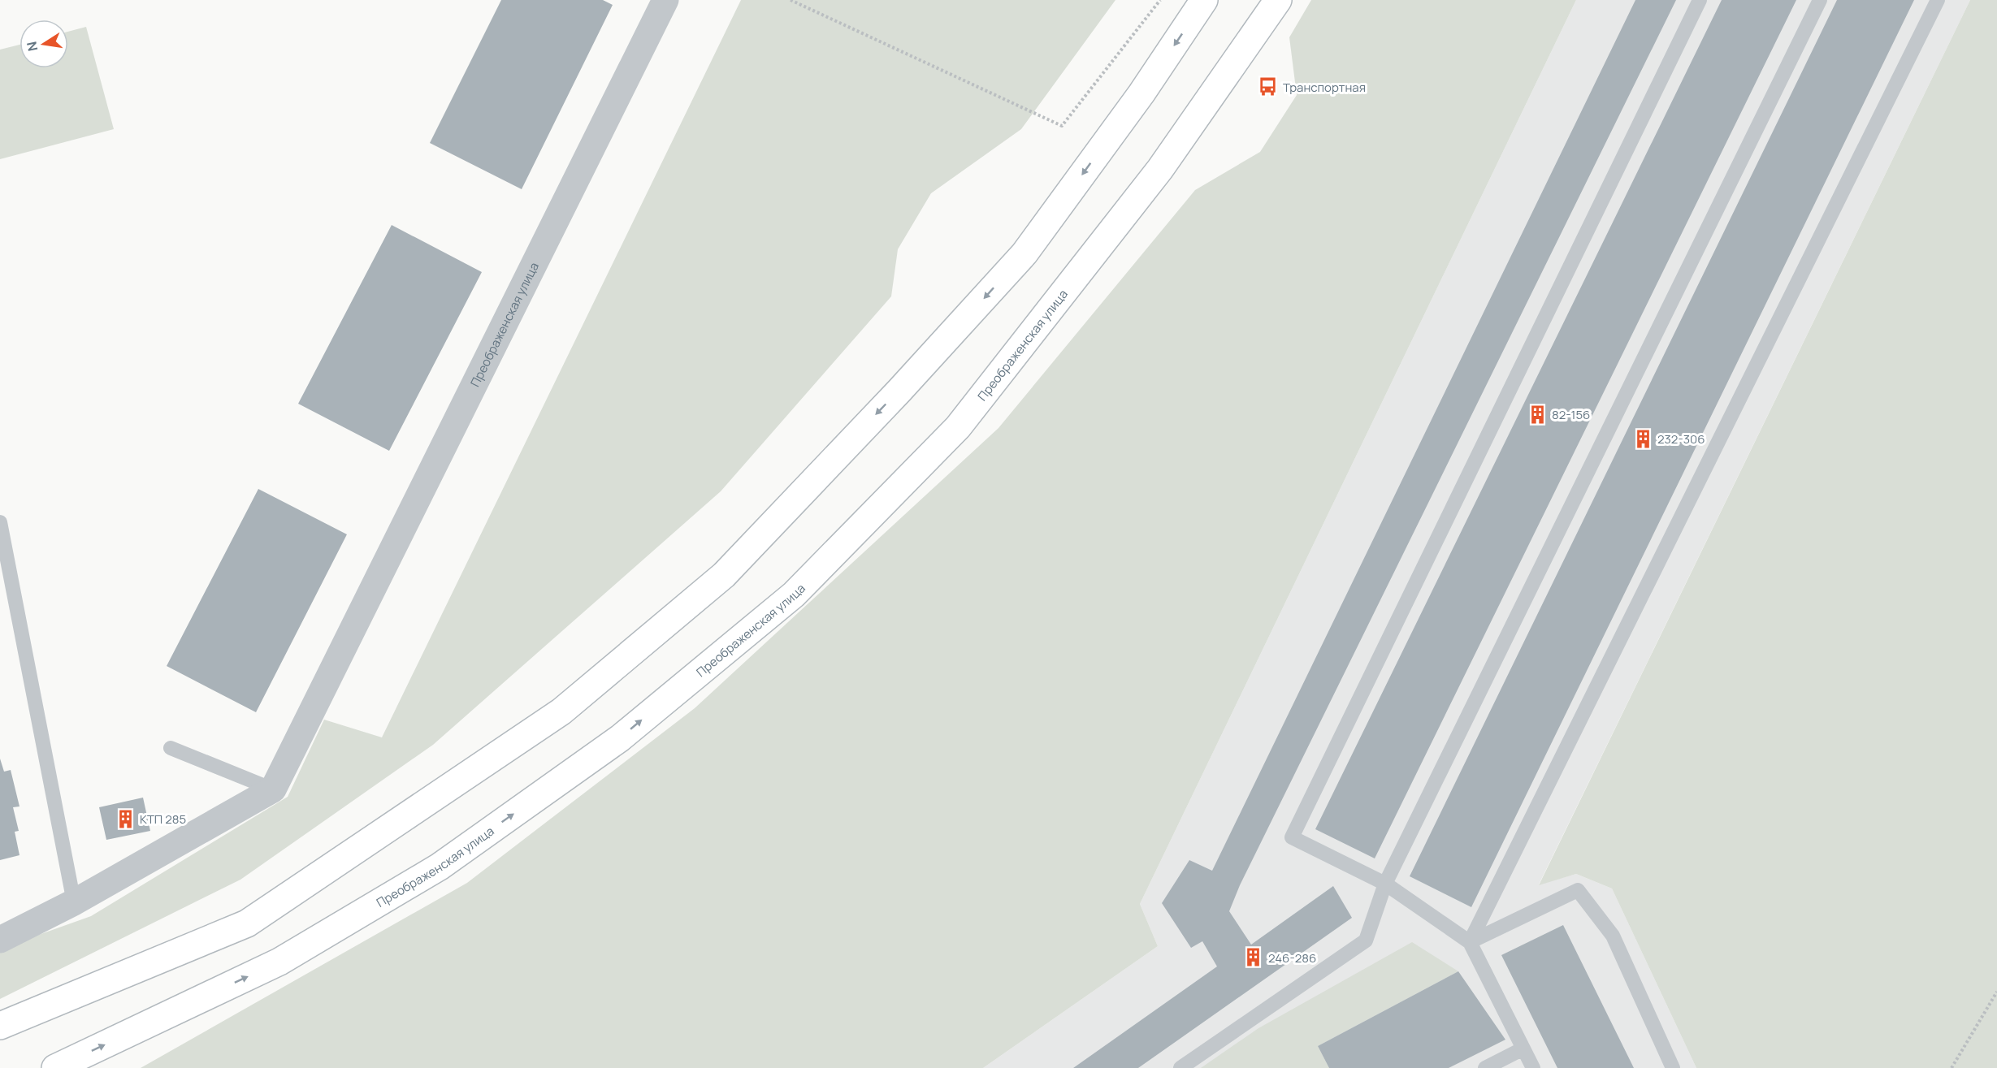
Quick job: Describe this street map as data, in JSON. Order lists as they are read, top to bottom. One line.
{"streets":{"main road":["Преображенская улица"]},"one_way":["Преображенская улица"],"places":{"bus stop":["Транспортная"],"building":["82-156","232-306","КТП 285","246-286"]},"north":"left"}
